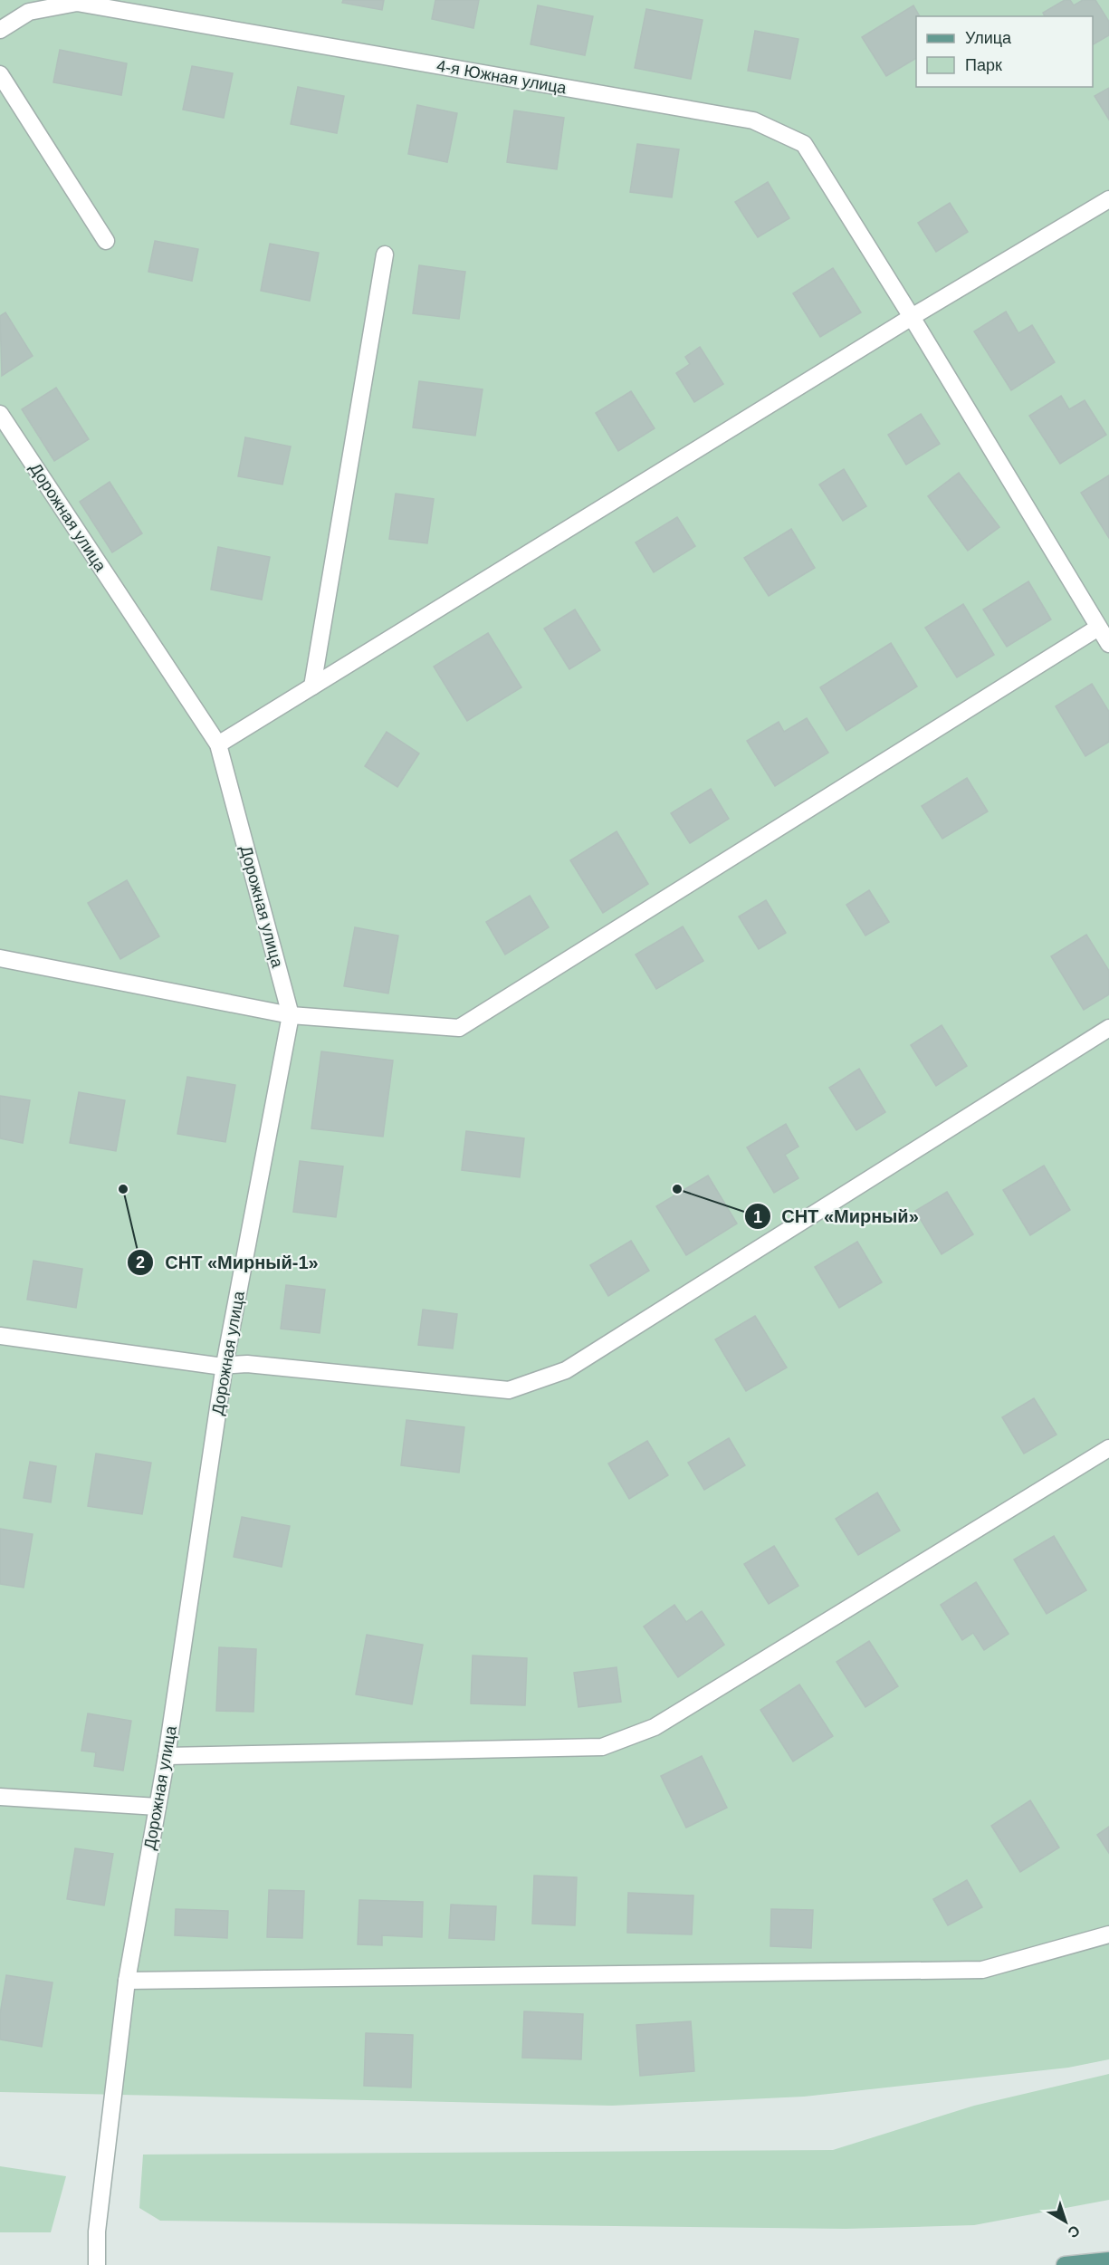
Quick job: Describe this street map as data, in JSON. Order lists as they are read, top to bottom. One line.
{"streets":{"street":["4-я Южная улица","Дорожная улица"]},"places":["СНТ «Мирный-1»","СНТ «Мирный»"],"legend":["Улица","Парк"],"north":"bottom right"}
